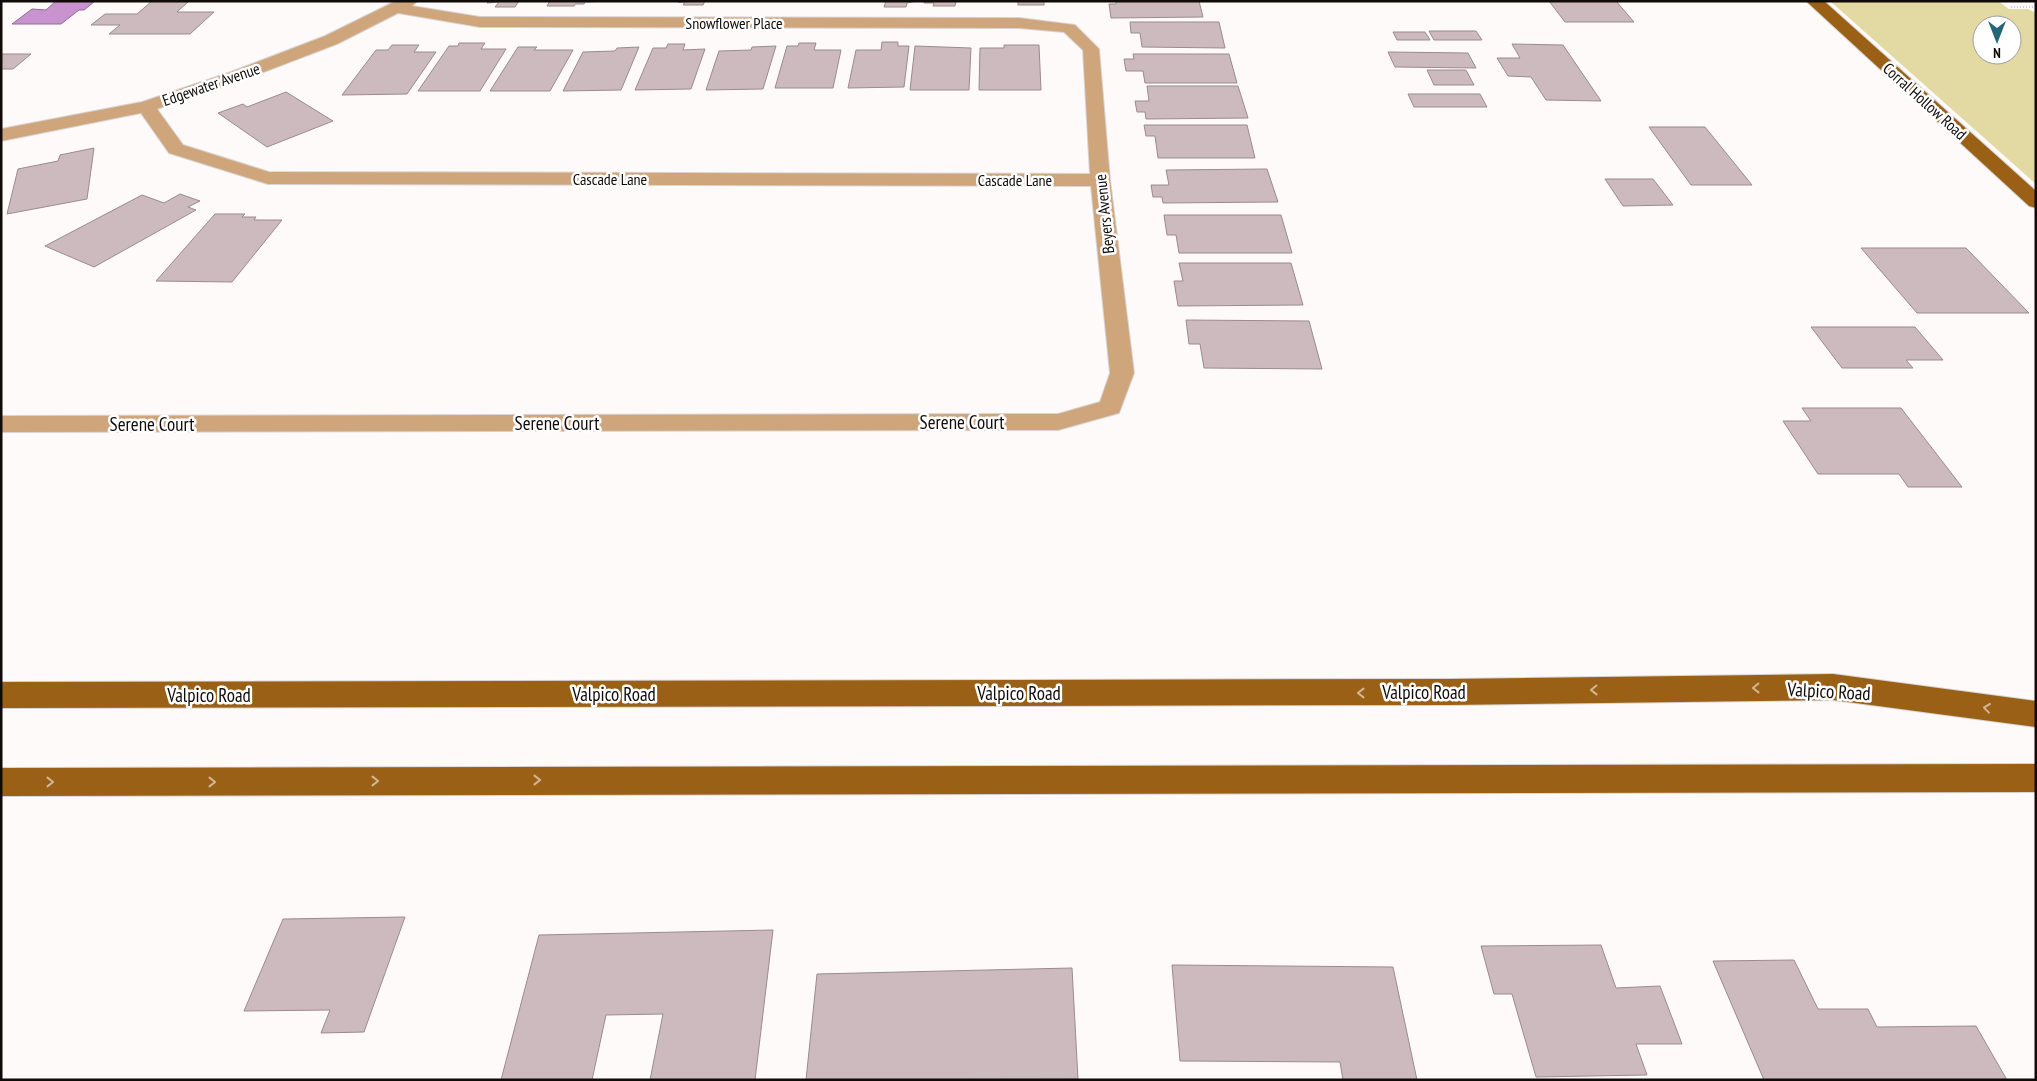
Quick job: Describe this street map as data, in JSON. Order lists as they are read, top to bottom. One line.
{"streets":{"main road":["Corral Hollow Road","Valpico Road"],"street":["Snowflower Place","Edgewater Avenue","Cascade Lane","Beyers Avenue","Serene Court"]},"crossings":[["Snowflower Place","Edgewater Avenue"],["Snowflower Place","Beyers Avenue"],["Edgewater Avenue","Cascade Lane"],["Cascade Lane","Beyers Avenue"],["Beyers Avenue","Serene Court"]],"north":"bottom"}
